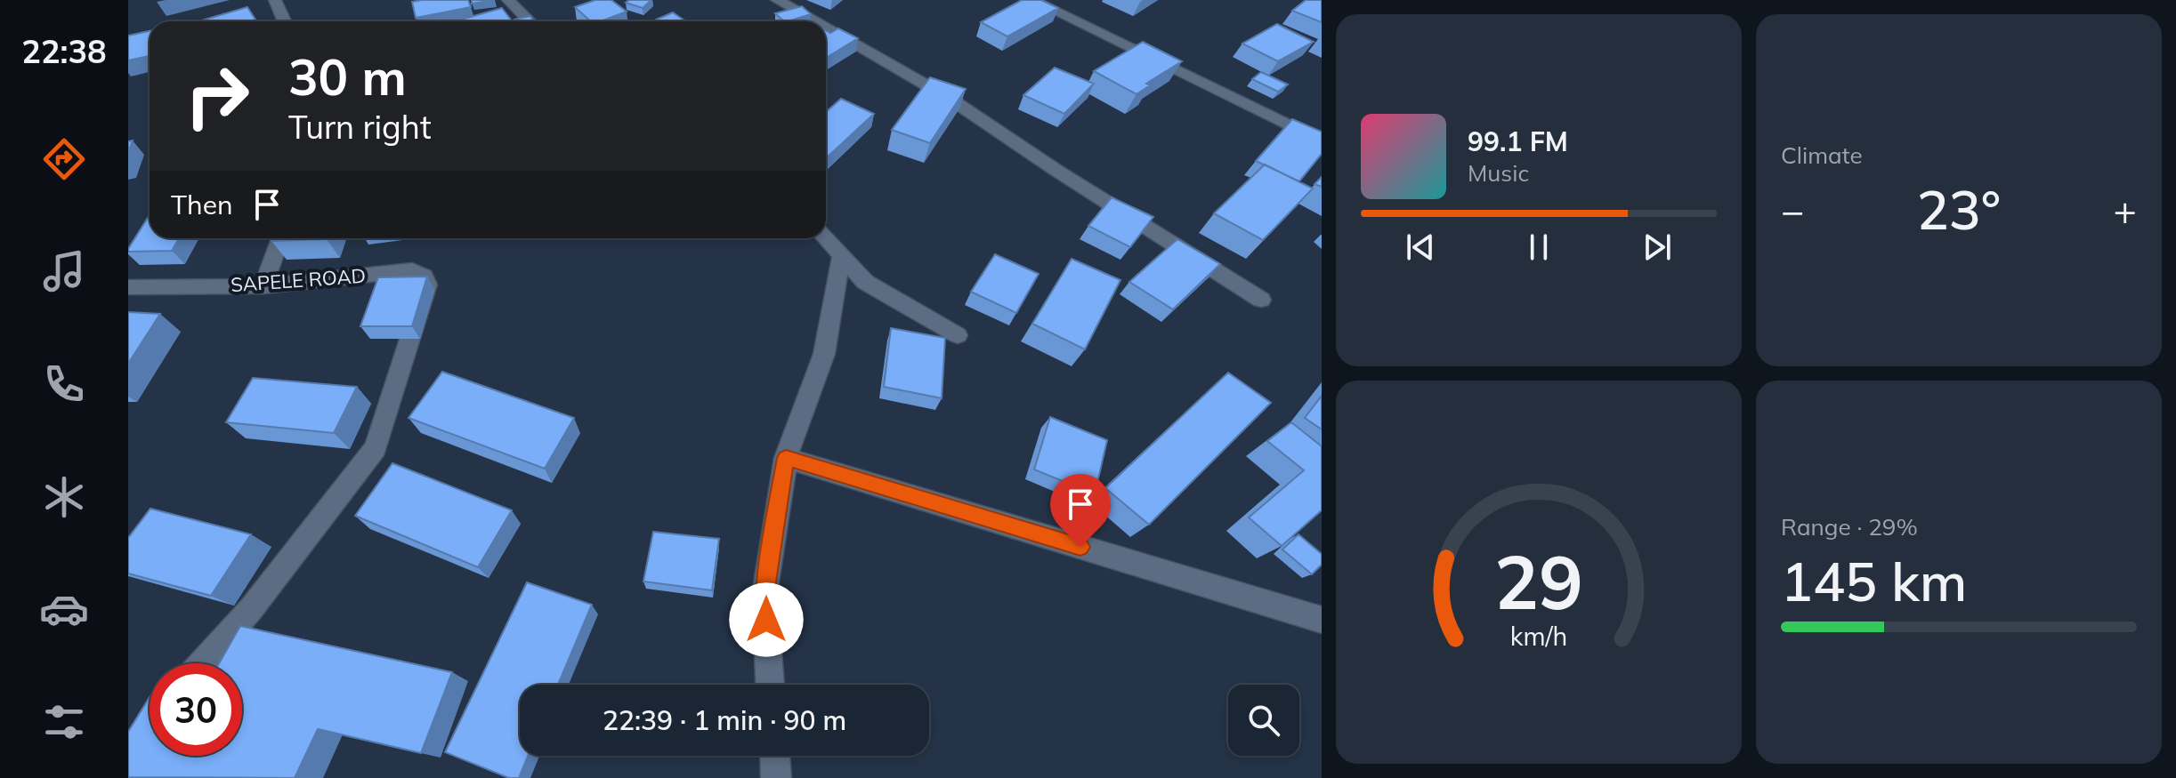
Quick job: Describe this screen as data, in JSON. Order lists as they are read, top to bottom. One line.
{"streets":{"street":["SAPELE ROAD"]},"page":{"tabs":"22:38","tile":["Climate",["Range · 29%","145 km"]],"turn":["30 m","Turn right"],"song":["99.1 FM","Music"],"then":"Then","heat":["−","23°","+"],"limit":"30","trip":"22:39 · 1 min · 90 m","gauge":["29","km/h"]}}
